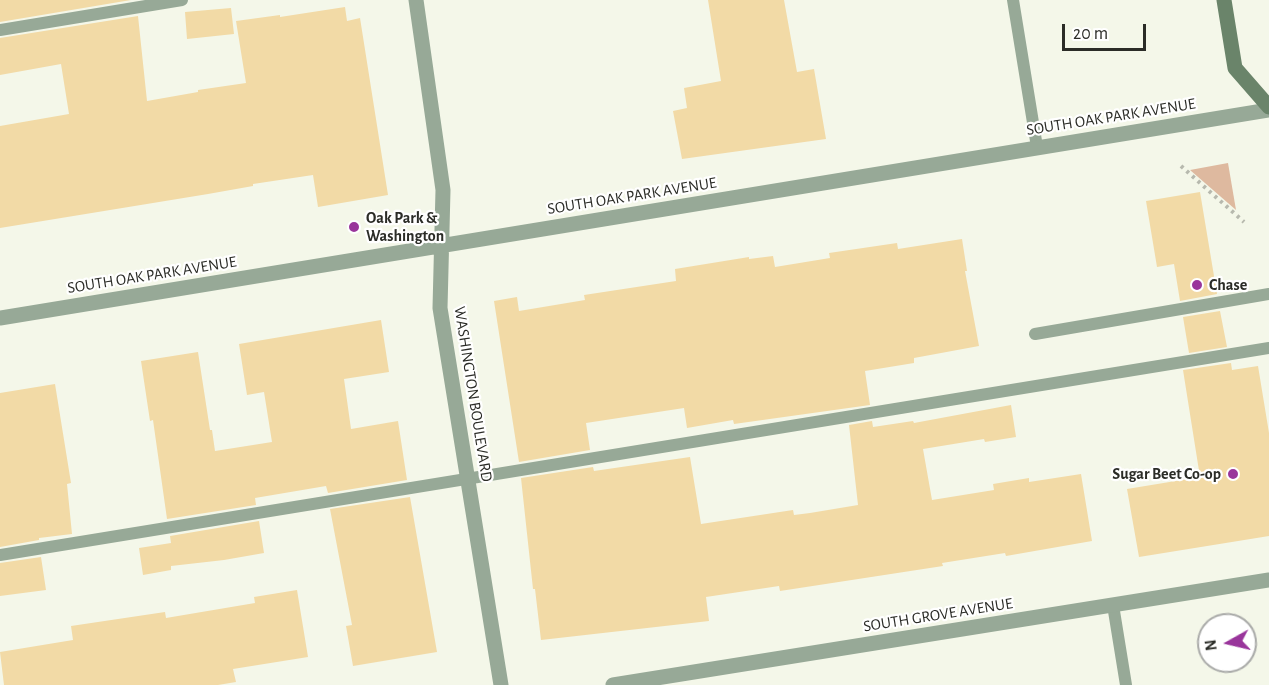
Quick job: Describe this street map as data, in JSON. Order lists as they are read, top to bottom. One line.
{"streets":{"street":["SOUTH OAK PARK AVENUE","WASHINGTON BOULEVARD","SOUTH GROVE AVENUE"]},"crossings":[["SOUTH OAK PARK AVENUE","WASHINGTON BOULEVARD"]],"places":["Oak Park & Washington","Chase","Sugar Beet Co-op"],"scale_bar":"20 m","north":"left"}
